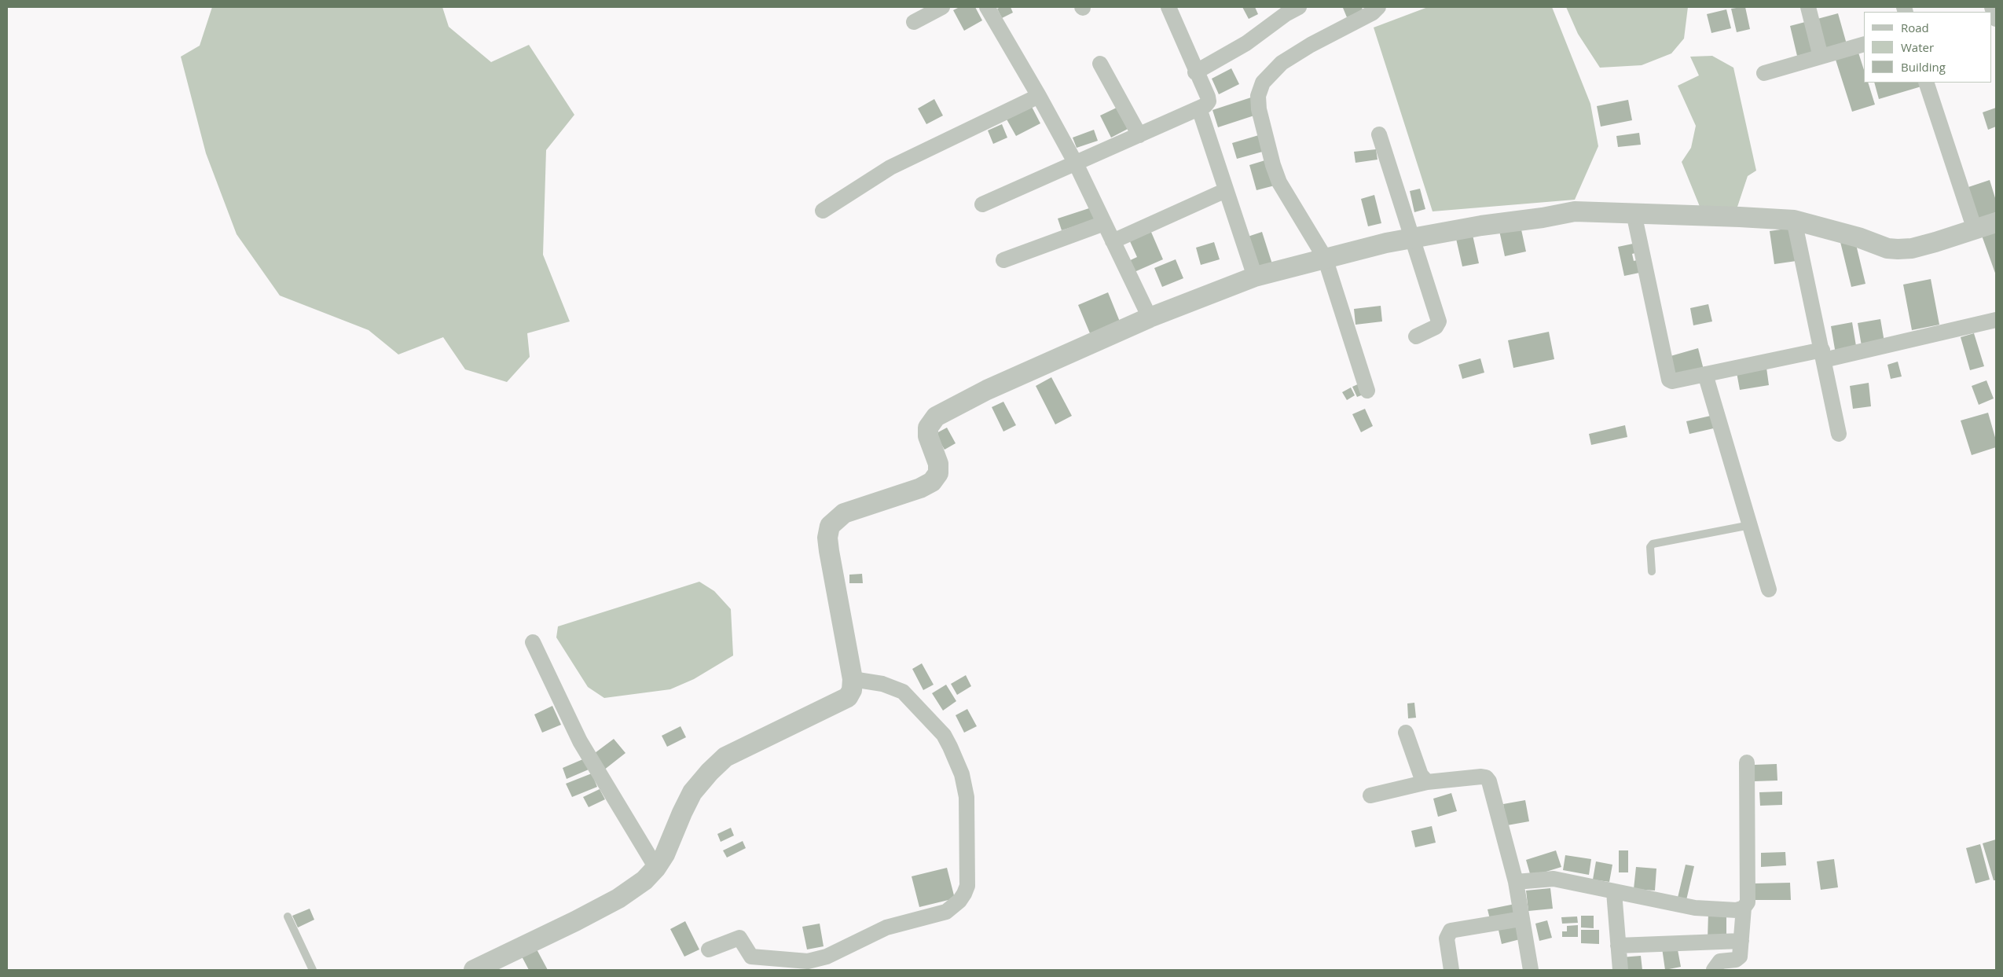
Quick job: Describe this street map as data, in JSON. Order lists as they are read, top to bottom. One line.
{"legend":["Road","Water","Building"]}
